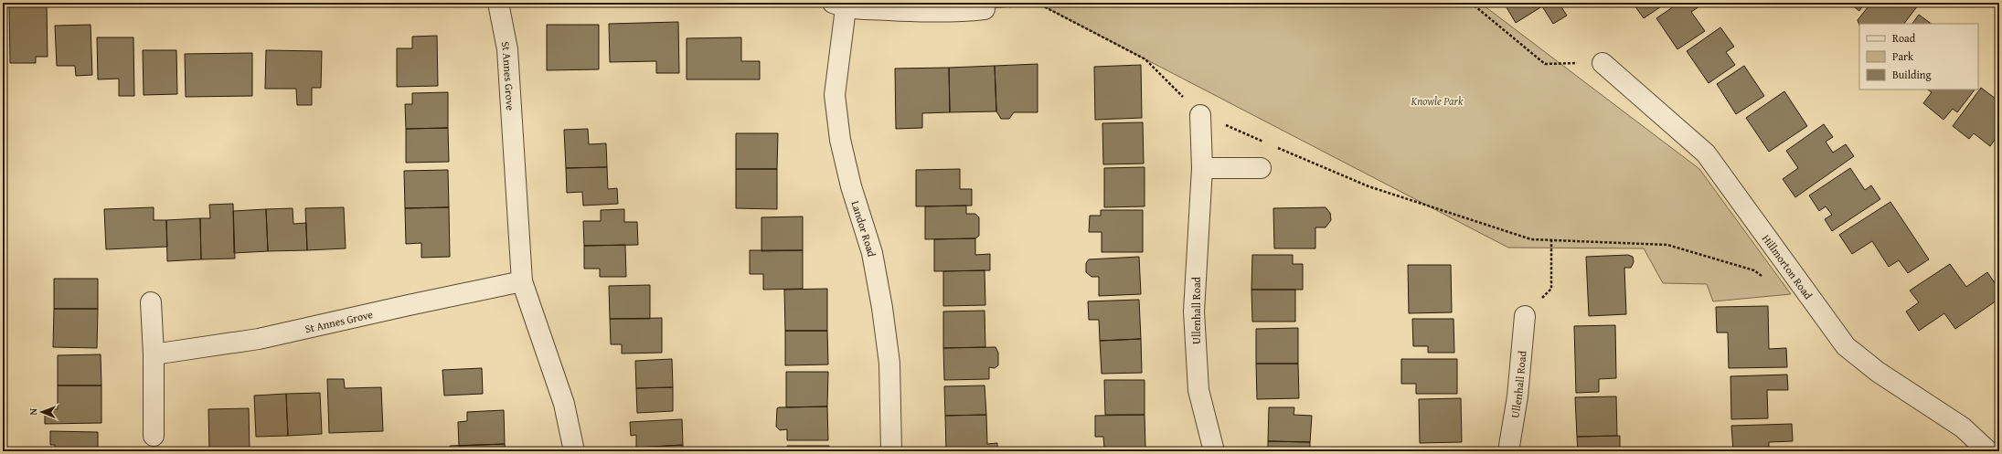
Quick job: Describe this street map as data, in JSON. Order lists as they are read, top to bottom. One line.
{"streets":{"street":["St Annes Grove","Landor Road","Hillmorton Road","Ullenhall Road"]},"parks":["Knowle Park"],"legend":["Road","Park","Building"],"north":"left"}
